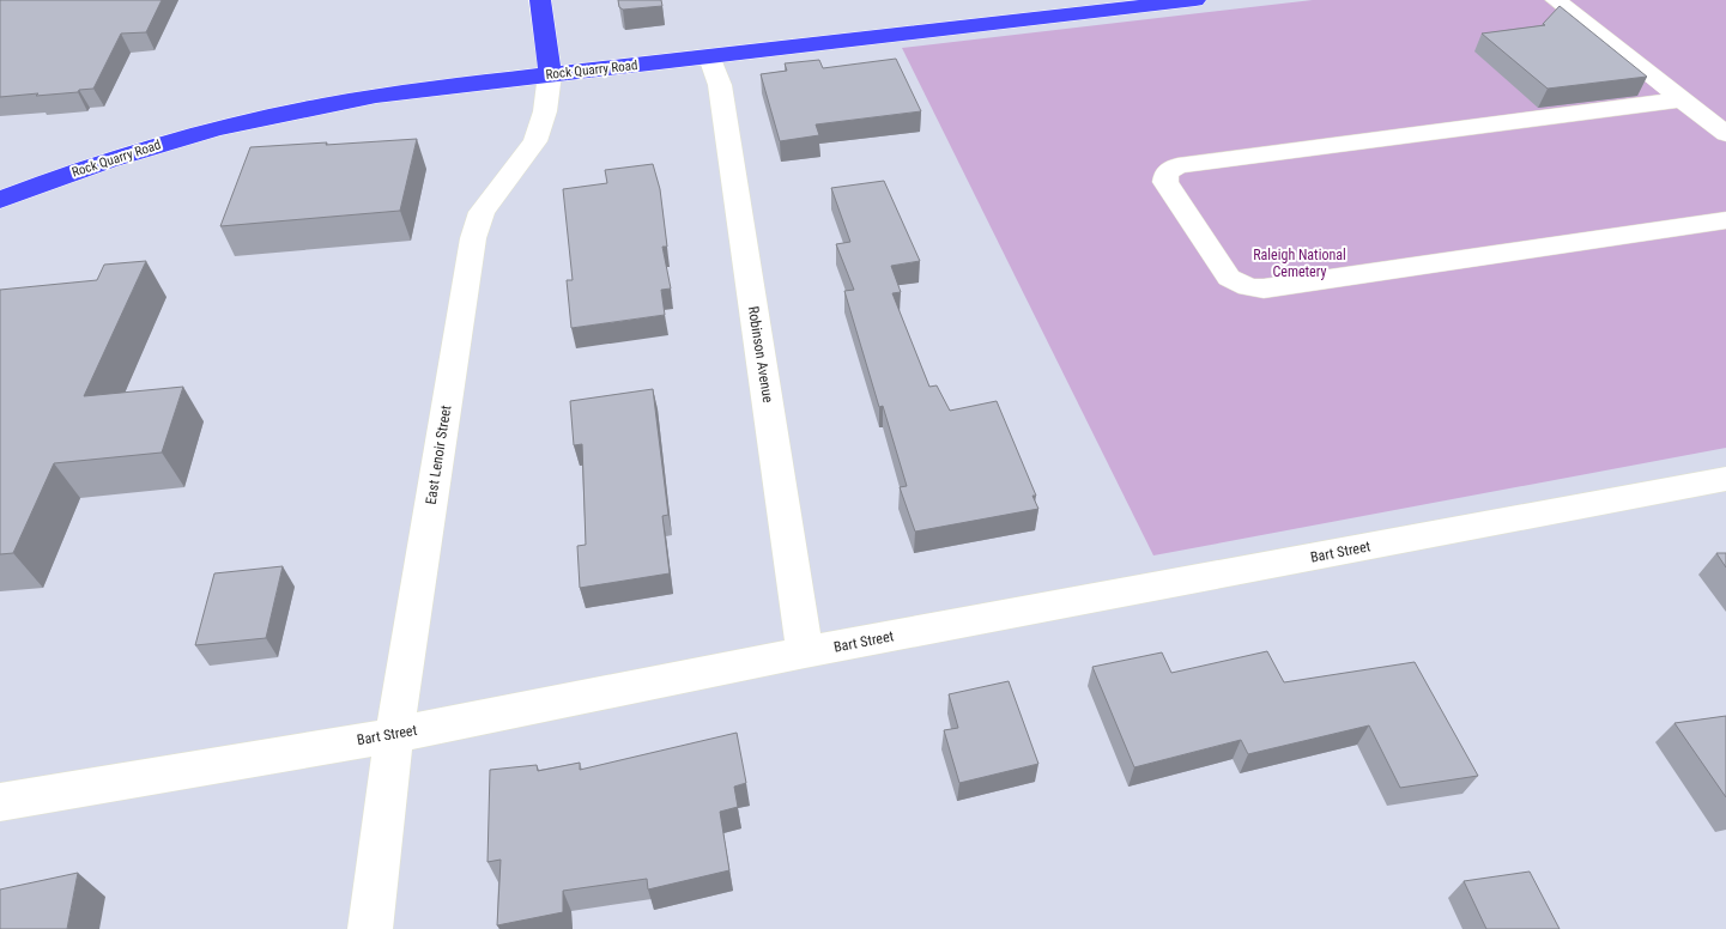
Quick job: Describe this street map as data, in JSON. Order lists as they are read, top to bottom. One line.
{"streets":{"main road":["Rock Quarry Road","East Lenoir Street"],"street":["Robinson Avenue","Bart Street"]},"crossings":[["Rock Quarry Road","Robinson Avenue"],["Rock Quarry Road","East Lenoir Street"],["Robinson Avenue","Bart Street"],["East Lenoir Street","Bart Street"]],"parks":["Raleigh National Cemetery"]}
